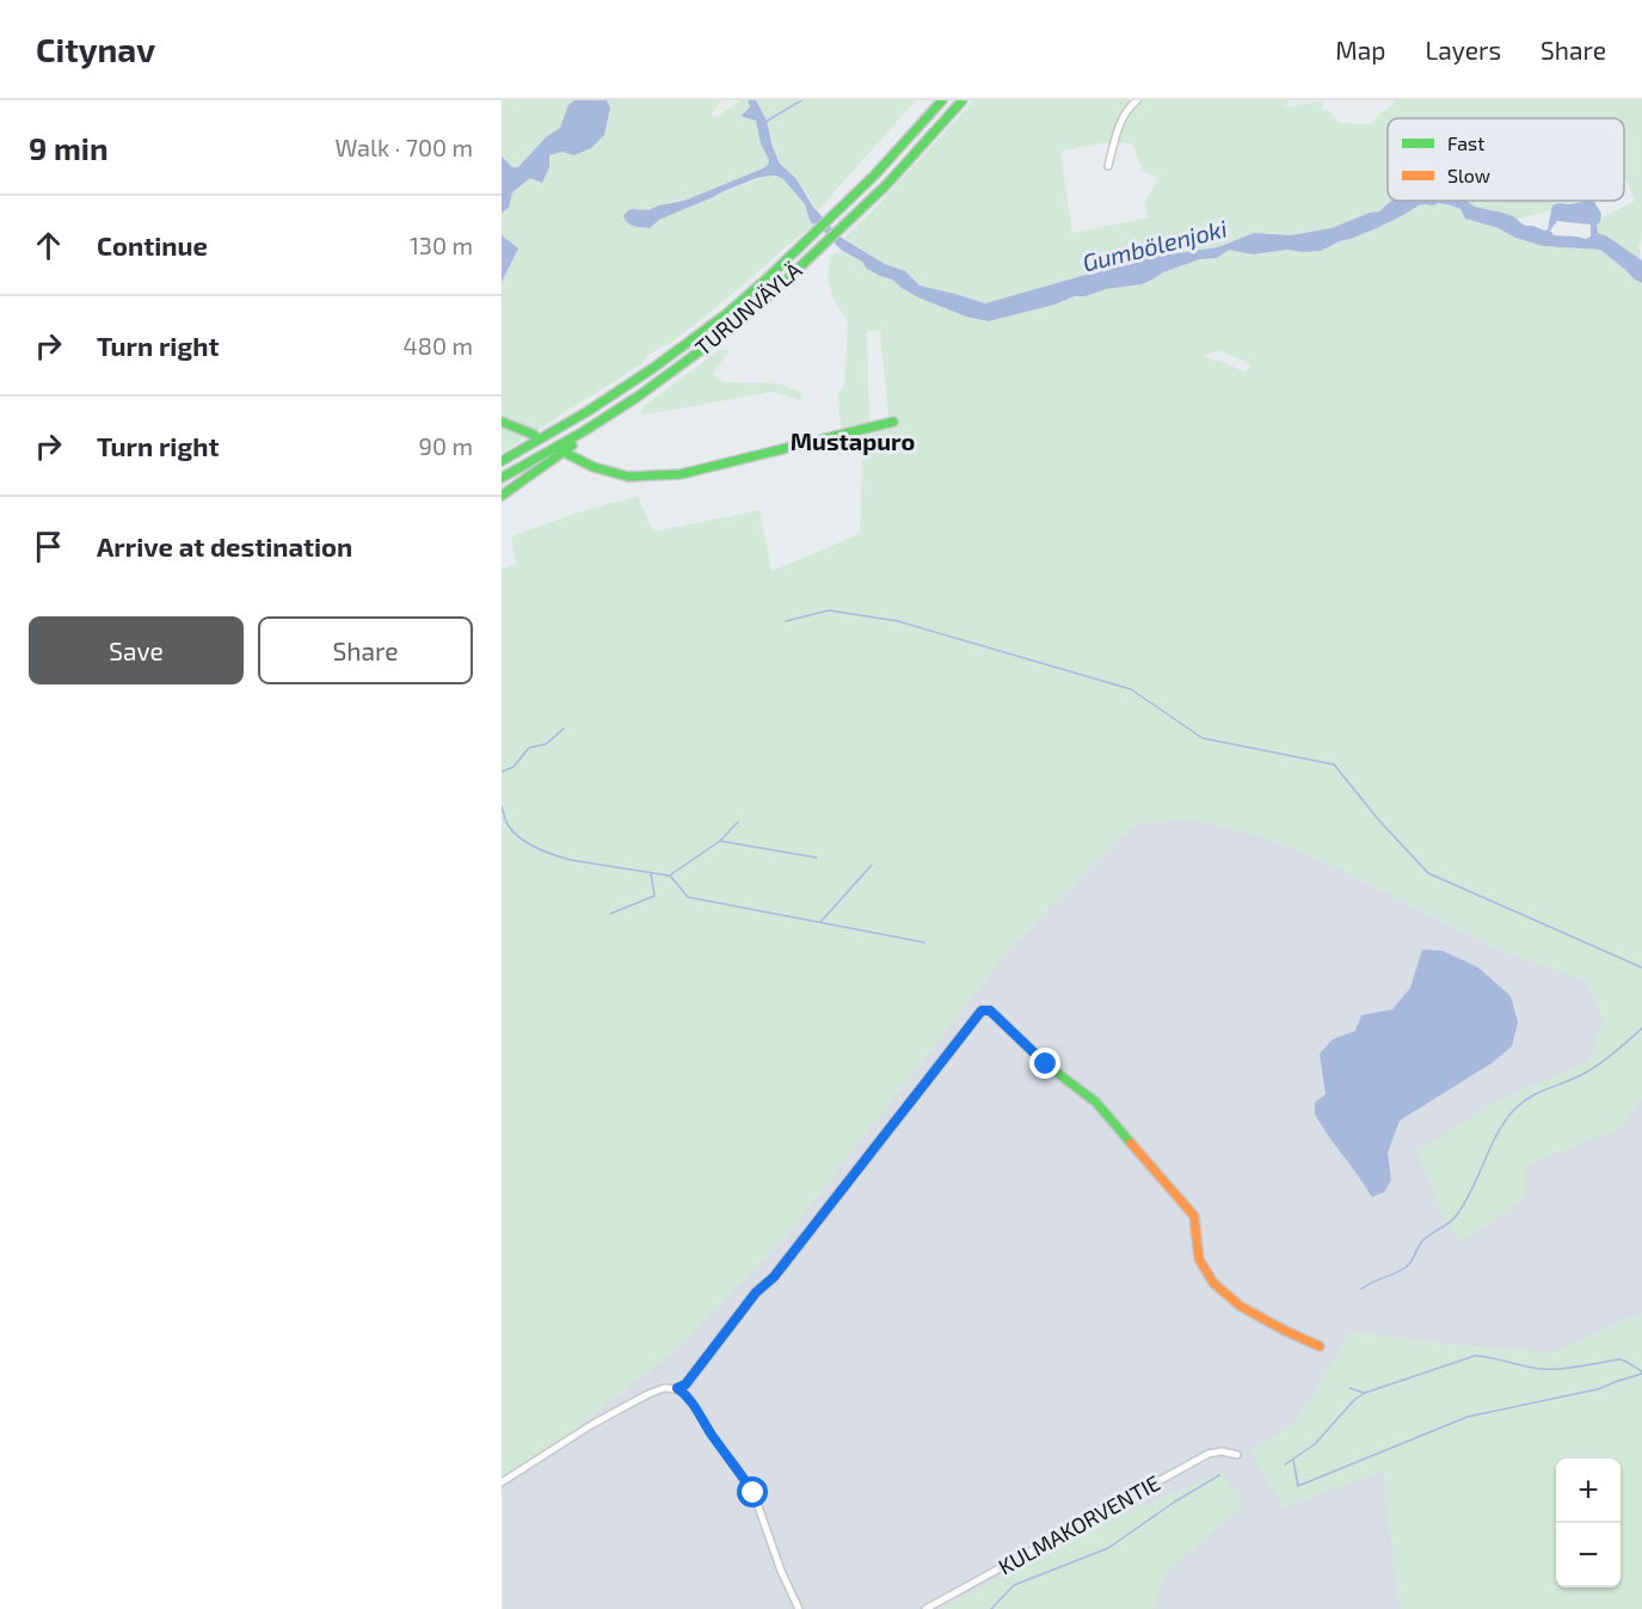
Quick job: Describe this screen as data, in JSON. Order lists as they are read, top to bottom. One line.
{"streets":{"main road":["TURUNVÄYLÄ"],"street":["KULMAKORVENTIE"]},"districts":["Mustapuro"],"water":["Gumbölenjoki"],"legend":["Fast","Slow"],"page":{"header":"Citynav","nav":["Map","Layers","Share"],"heading":["9 min","Walk · 700 m"],"list":[["Continue","130 m"],["Turn right","480 m"],["Turn right","90 m"],"Arrive at destination"],"buttons":["Save","Share"],"map_buttons":["+","−"]}}
